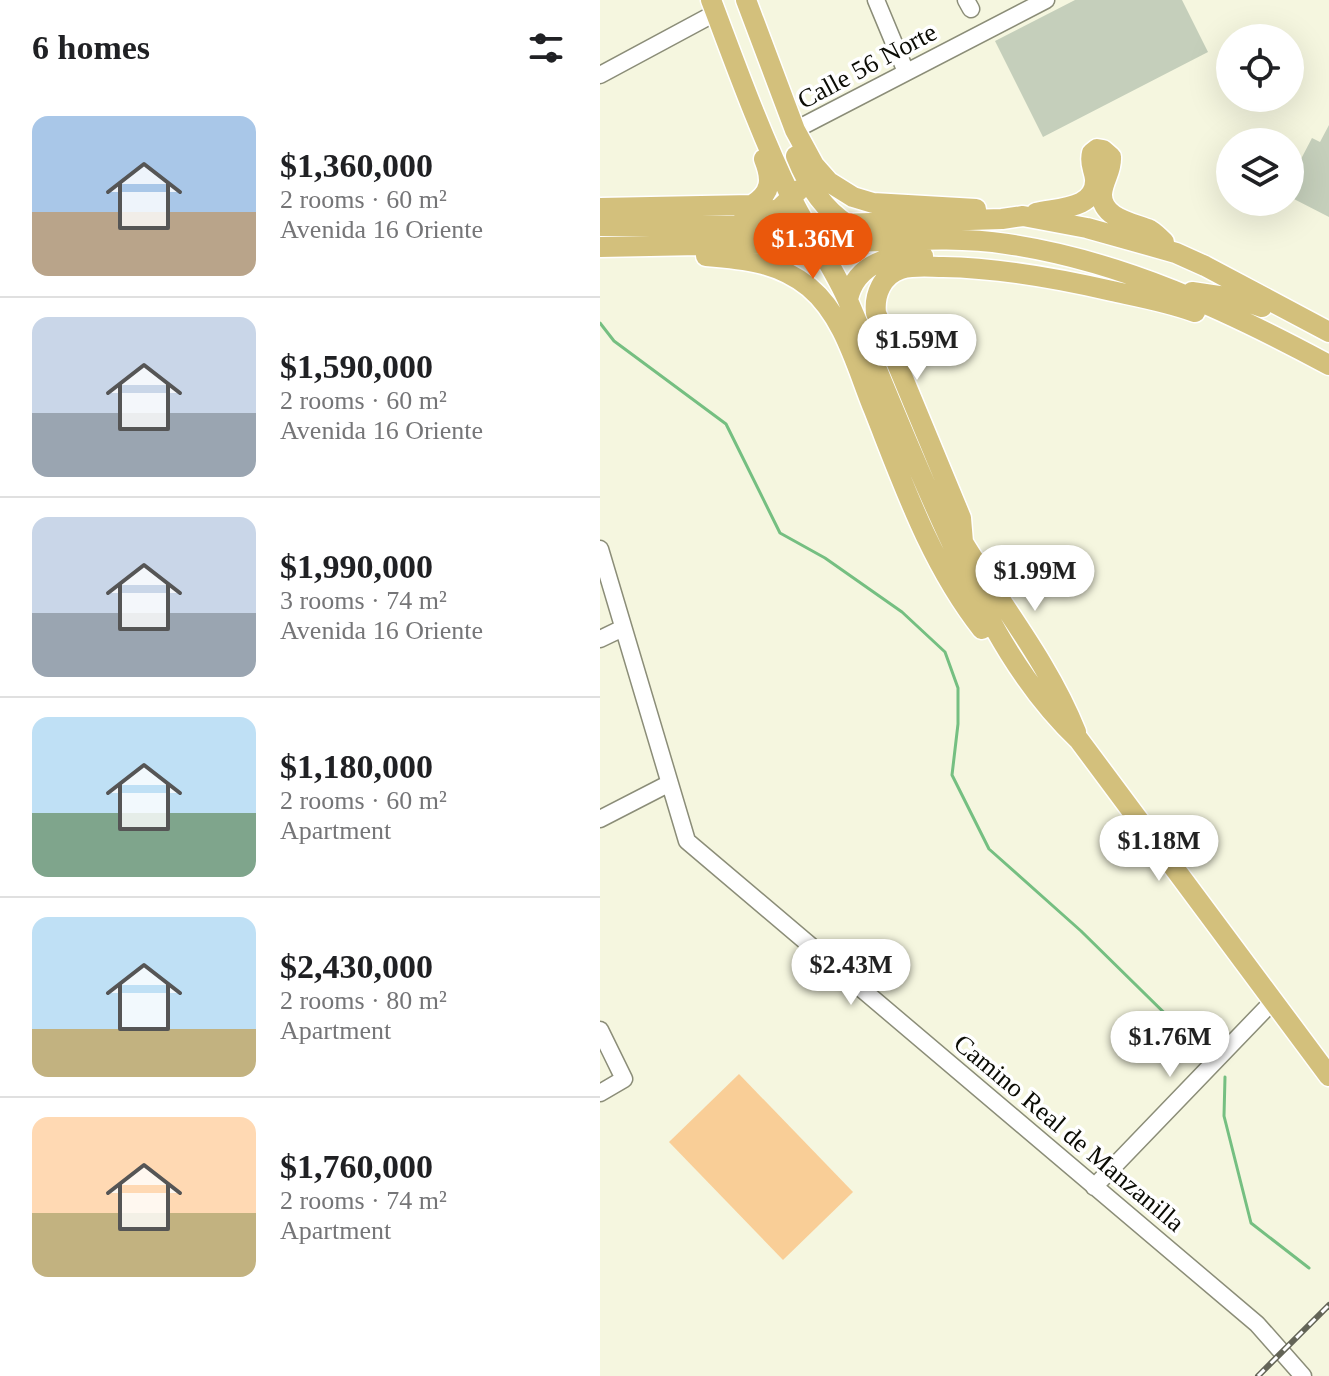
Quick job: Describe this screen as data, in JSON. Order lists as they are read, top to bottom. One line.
{"streets":{"street":["Calle 56 Norte","Camino Real de Manzanilla"]},"page":{"heading":"6 homes","list":[{"name":"$1,360,000","note":"2 rooms · 60 m² · Avenida 16 Oriente"},{"name":"$1,590,000","note":"2 rooms · 60 m² · Avenida 16 Oriente"},{"name":"$1,990,000","note":"3 rooms · 74 m² · Avenida 16 Oriente"},{"name":"$1,180,000","note":"2 rooms · 60 m² · Apartment"},{"name":"$2,430,000","note":"2 rooms · 80 m² · Apartment"},{"name":"$1,760,000","note":"2 rooms · 74 m² · Apartment"}],"price":["$1.36M","$1.59M","$1.99M","$1.18M","$2.43M","$1.76M"]}}
